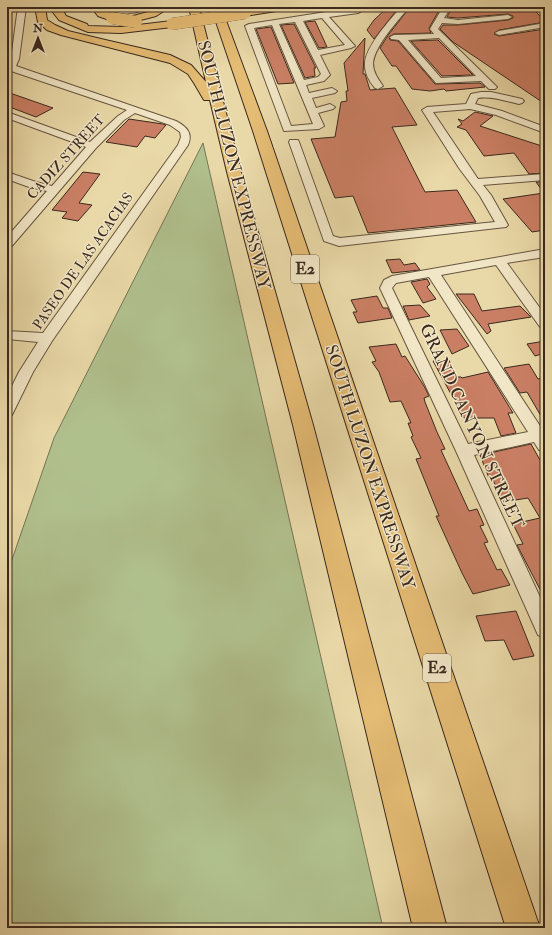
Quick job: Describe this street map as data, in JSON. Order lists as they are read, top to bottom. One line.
{"streets":{"highway":["SOUTH LUZON EXPRESSWAY","E2"],"street":["CADIZ STREET","PASEO DE LAS ACACIAS","GRAND CANYON STREET"]},"crossings":[["CADIZ STREET","PASEO DE LAS ACACIAS"]],"north":"top"}
